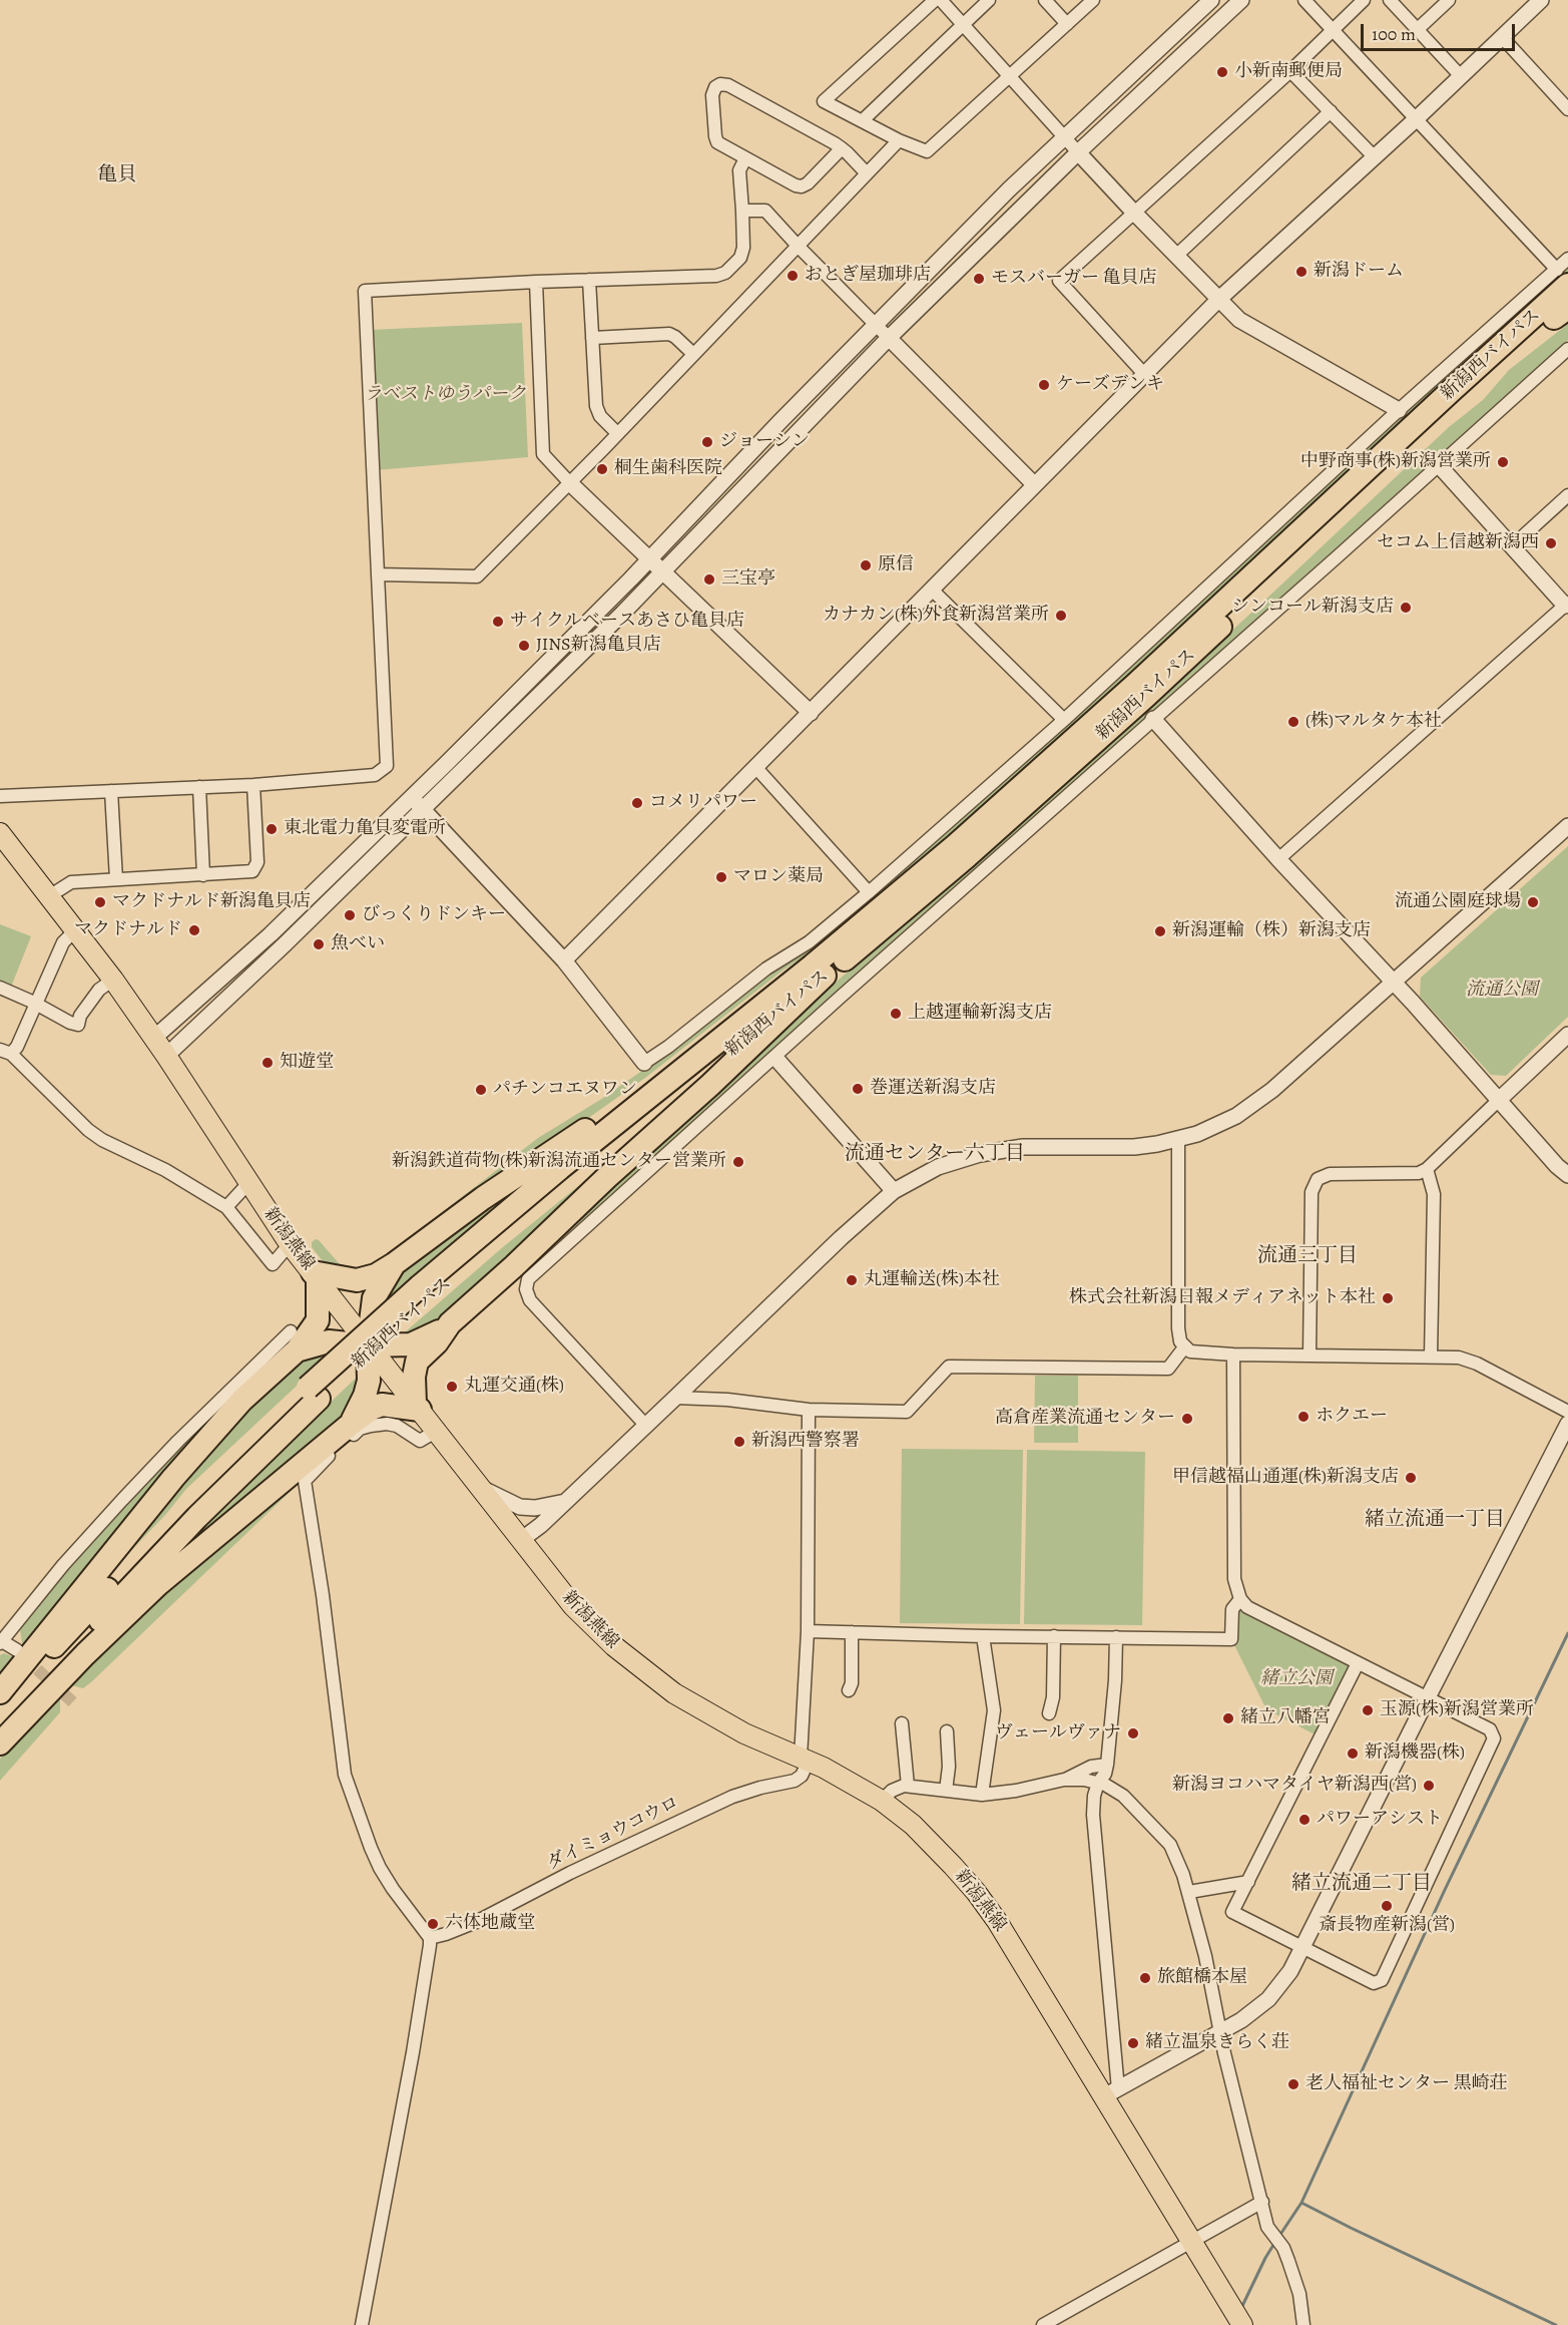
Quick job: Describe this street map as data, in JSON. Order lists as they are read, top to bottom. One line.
{"streets":{"highway":["新潟西バイパス"],"main road":["新潟燕線"],"street":["ダイミョウコウロ"]},"crossings":[["新潟燕線","ダイミョウコウロ"]],"districts":["亀貝","流通センター六丁目","流通三丁目","緒立流通一丁目","緒立流通二丁目"],"parks":["ラベストゆうパーク","流通公園","緒立公園"],"places":["小新南郵便局","新潟ドーム","おとぎ屋珈琲店","モスバーガー 亀貝店","ケーズデンキ","ジョーシン","中野商事(株)新潟営業所","桐生歯科医院","セコム上信越新潟西","原信","三宝亭","シンコール新潟支店","カナカン(株)外食新潟営業所","サイクルベースあさひ亀貝店","JINS新潟亀貝店","(株)マルタケ本社","コメリパワー","東北電力亀貝変電所","マロン薬局","マクドナルド新潟亀貝店","流通公園庭球場","びっくりドンキー","マクドナルド","新潟運輸（株）新潟支店","魚べい","上越運輸新潟支店","知遊堂","巻運送新潟支店","パチンコエヌワン","新潟鉄道荷物(株)新潟流通センター営業所","丸運輸送(株)本社","株式会社新潟日報メディアネット本社","丸運交通(株)","ホクエー","高倉産業流通センター","新潟西警察署","甲信越福山通運(株)新潟支店","玉源(株)新潟営業所","緒立八幡宮","ヴェールヴァナ","新潟機器(株)","新潟ヨコハマタイヤ新潟西(営)","パワーアシスト","斎長物産新潟(営)","六体地蔵堂","旅館橋本屋","緒立温泉きらく荘","老人福祉センター 黒崎荘"],"scale_bar":"100 m"}
